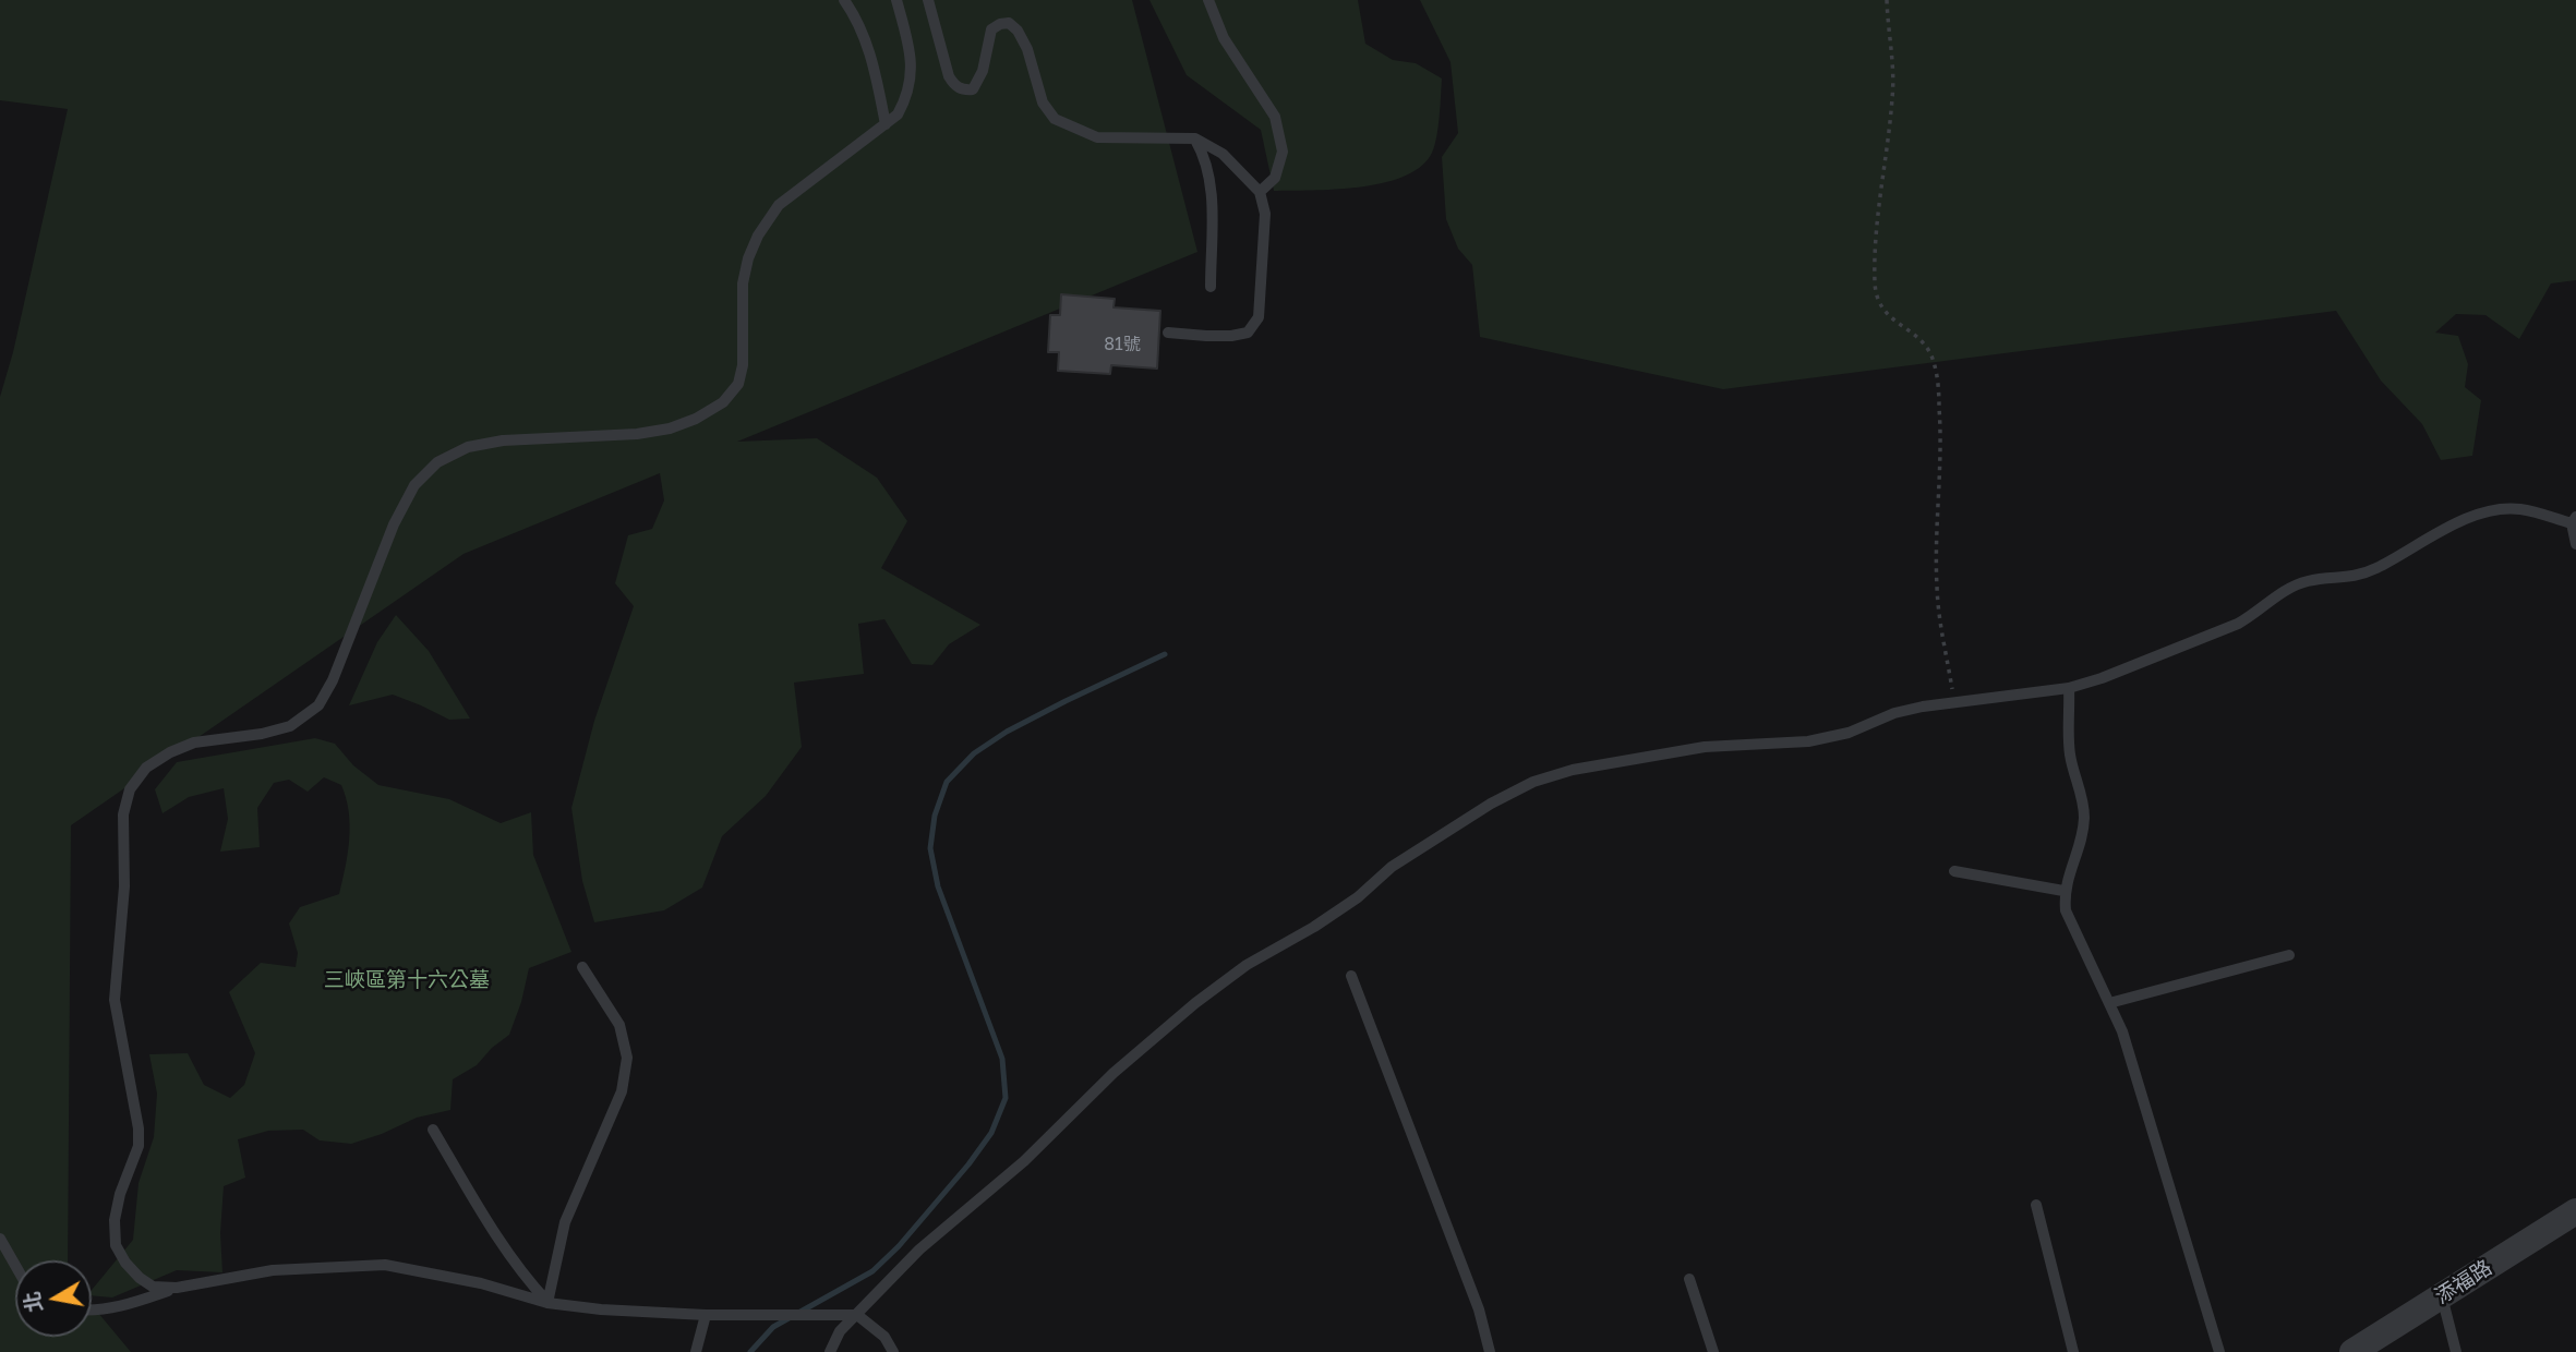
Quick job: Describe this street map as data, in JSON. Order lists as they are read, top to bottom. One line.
{"streets":{"street":["添福路"]},"parks":["三峽區第十六公墓"],"house_numbers":["81號"],"north":"left"}
